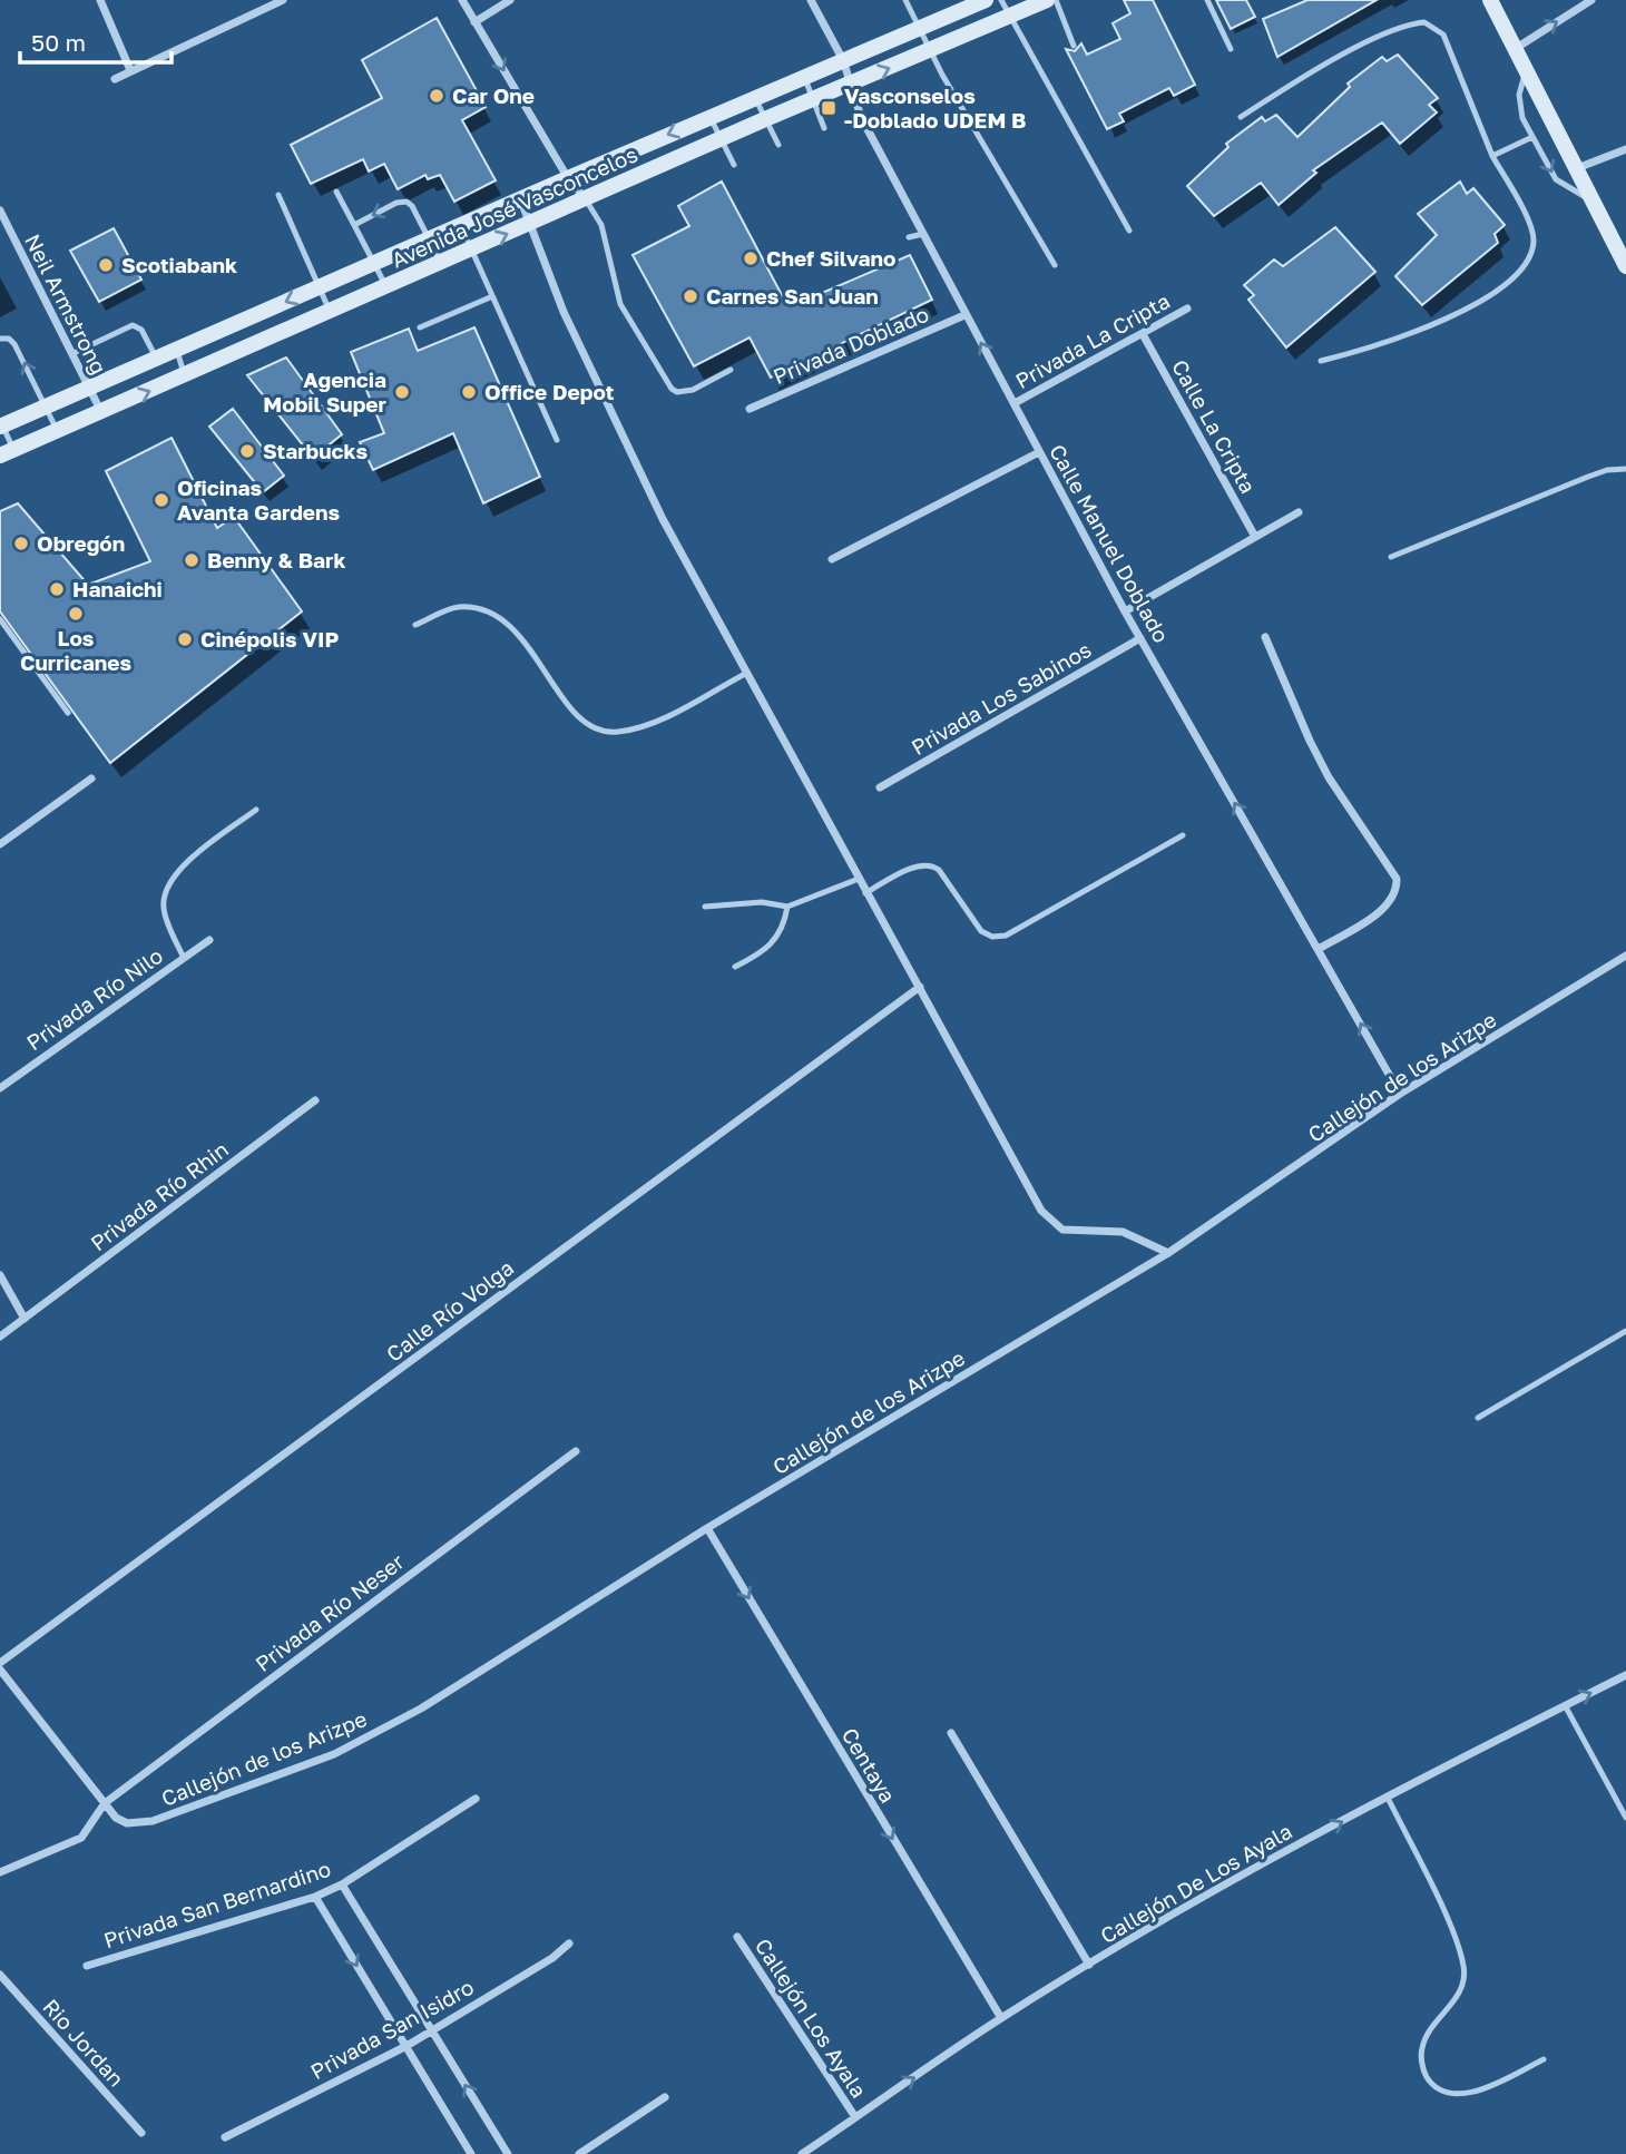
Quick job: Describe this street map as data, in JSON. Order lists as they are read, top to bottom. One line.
{"streets":{"main road":["Avenida José Vasconcelos"],"street":["Neil Armstrong","Privada La Cripta","Privada Doblado","Calle La Cripta","Calle Manuel Doblado","Privada Los Sabinos","Privada Río Nilo","Callejón de los Arizpe","Privada Río Rhin","Calle Río Volga","Privada Río Neser","Centaya","Callejón De Los Ayala","Privada San Bernardino","Callejón Los Ayala","Privada San Isidro","Rio Jordan"]},"crossings":[["Avenida José Vasconcelos","Neil Armstrong"],["Avenida José Vasconcelos","Calle Manuel Doblado"],["Privada La Cripta","Calle La Cripta"],["Privada La Cripta","Calle Manuel Doblado"],["Privada Doblado","Calle Manuel Doblado"],["Calle Manuel Doblado","Privada Los Sabinos"],["Calle Manuel Doblado","Callejón de los Arizpe"],["Callejón de los Arizpe","Privada Río Neser"],["Callejón de los Arizpe","Centaya"],["Centaya","Callejón De Los Ayala"],["Callejón De Los Ayala","Callejón Los Ayala"]],"one_way":["Calle Manuel Doblado","Centaya","Callejón De Los Ayala"],"places":{"other":["Car One","Chef Silvano","Scotiabank","Carnes San Juan","Agencia Mobil Super","Office Depot","Starbucks","Oficinas Avanta Gardens","Obregón","Benny & Bark","Hanaichi","Los Curricanes","Cinépolis VIP"],"transit":["Vasconselos -Doblado UDEM B"]},"scale_bar":"50 m"}
